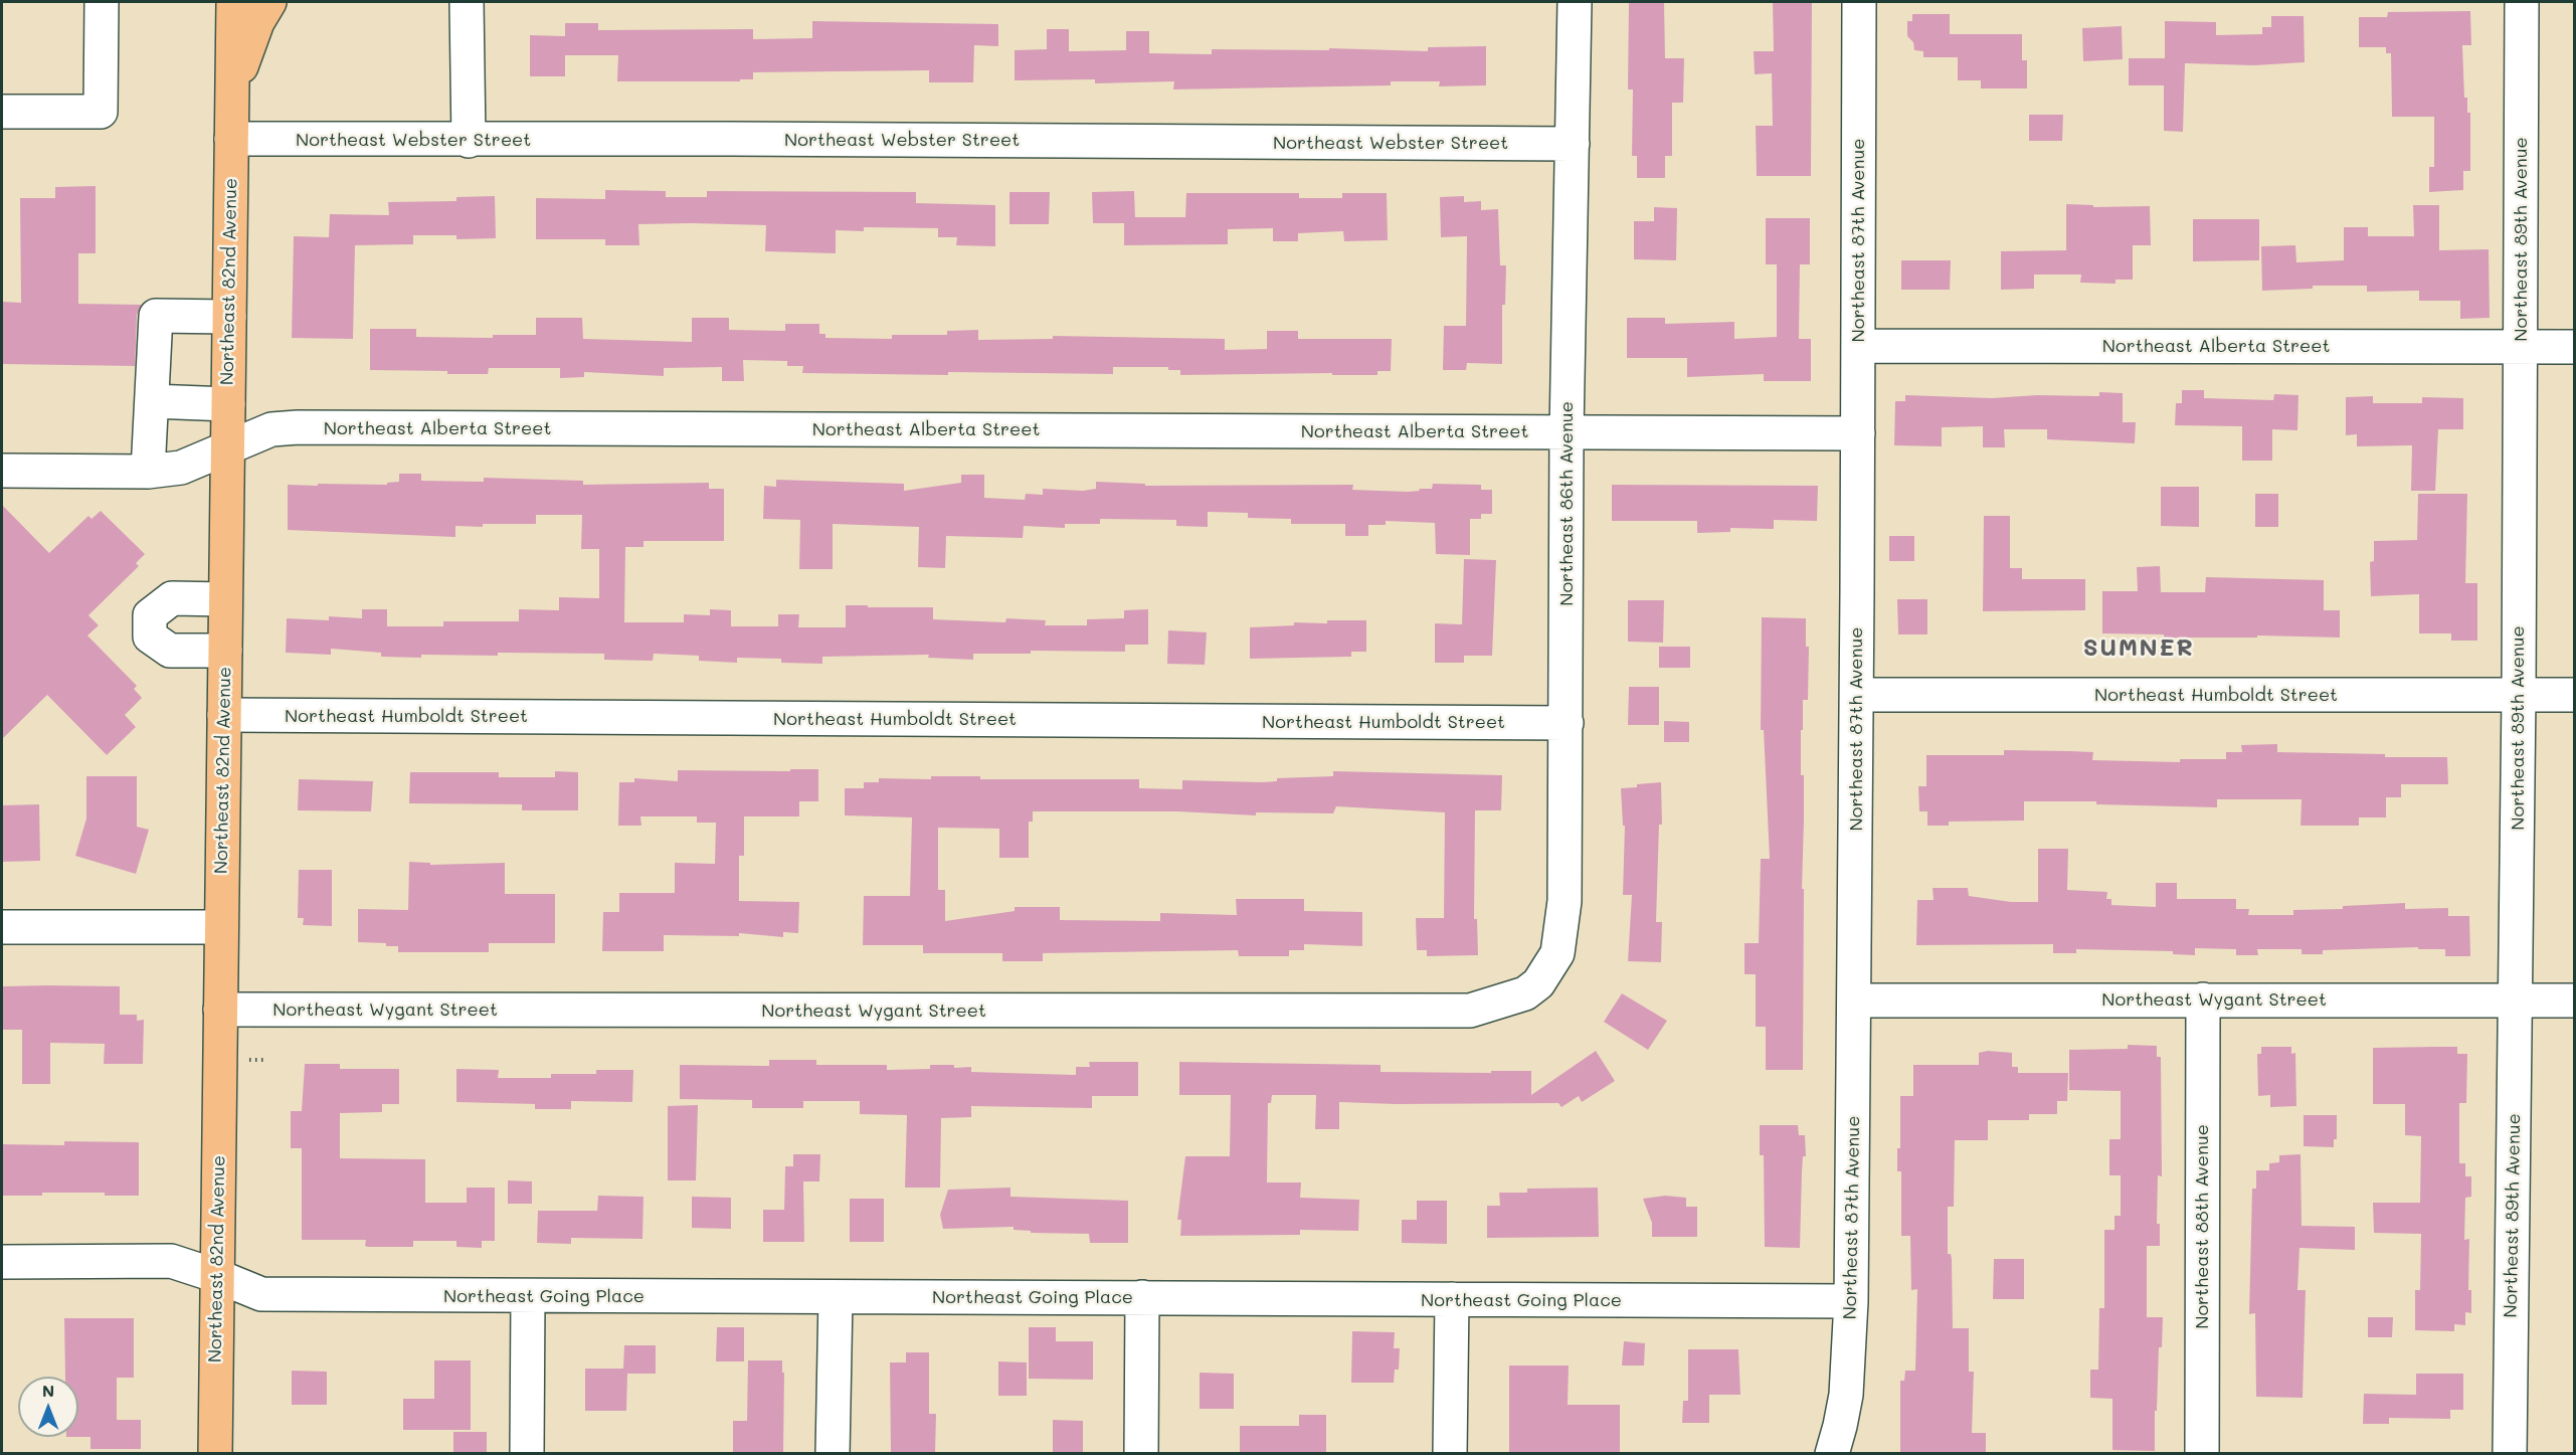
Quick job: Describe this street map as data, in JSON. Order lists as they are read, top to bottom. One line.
{"streets":{"main road":["Northeast 82nd Avenue"],"street":["Northeast Webster Street","Northeast 89th Avenue","Northeast 87th Avenue","Northeast Alberta Street","Northeast 86th Avenue","Northeast Humboldt Street","Northeast Wygant Street","Northeast 88th Avenue","Northeast Going Place"]},"crossings":[["Northeast Webster Street","Northeast 82nd Avenue"],["Northeast Webster Street","Northeast 86th Avenue"],["Northeast 89th Avenue","Northeast Alberta Street"],["Northeast 89th Avenue","Northeast Humboldt Street"],["Northeast 89th Avenue","Northeast Wygant Street"],["Northeast 87th Avenue","Northeast Alberta Street"],["Northeast 87th Avenue","Northeast Humboldt Street"],["Northeast 87th Avenue","Northeast Wygant Street"],["Northeast 87th Avenue","Northeast Going Place"],["Northeast 82nd Avenue","Northeast Alberta Street"],["Northeast 82nd Avenue","Northeast Humboldt Street"],["Northeast 82nd Avenue","Northeast Wygant Street"],["Northeast 82nd Avenue","Northeast Going Place"],["Northeast Alberta Street","Northeast 86th Avenue"],["Northeast 86th Avenue","Northeast Humboldt Street"],["Northeast 86th Avenue","Northeast Wygant Street"],["Northeast Wygant Street","Northeast 88th Avenue"]],"districts":["SUMNER"],"north":"top"}
